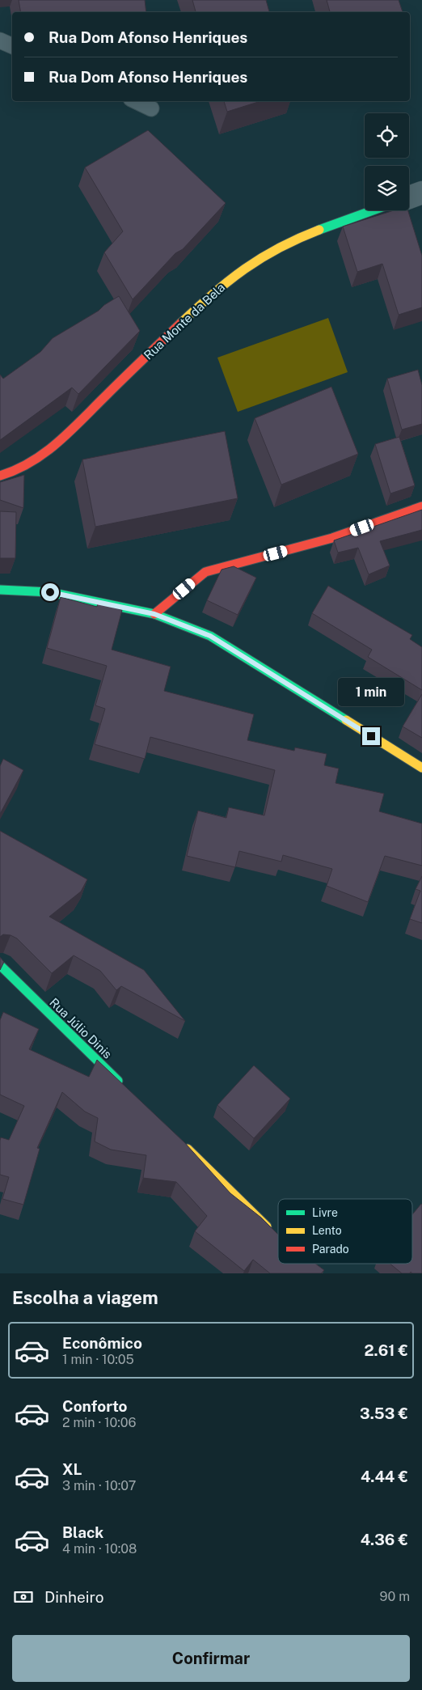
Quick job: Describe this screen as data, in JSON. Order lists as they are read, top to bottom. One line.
{"streets":{"street":["Rua Monte da Bela","Rua Júlio Dinis"]},"legend":["Livre","Lento","Parado"],"page":{"banner":["Rua Dom Afonso Henriques","Rua Dom Afonso Henriques"],"bubble":"1 min","heading":"Escolha a viagem","list":[{"name":"Econômico","note":"1 min · 10:05","value":"2.61 €"},{"name":"Conforto","note":"2 min · 10:06","value":"3.53 €"},{"name":"XL","note":"3 min · 10:07","value":"4.44 €"},{"name":"Black","note":"4 min · 10:08","value":"4.36 €"}],"pay":["Dinheiro","90 m"],"buttons":"Confirmar"}}
